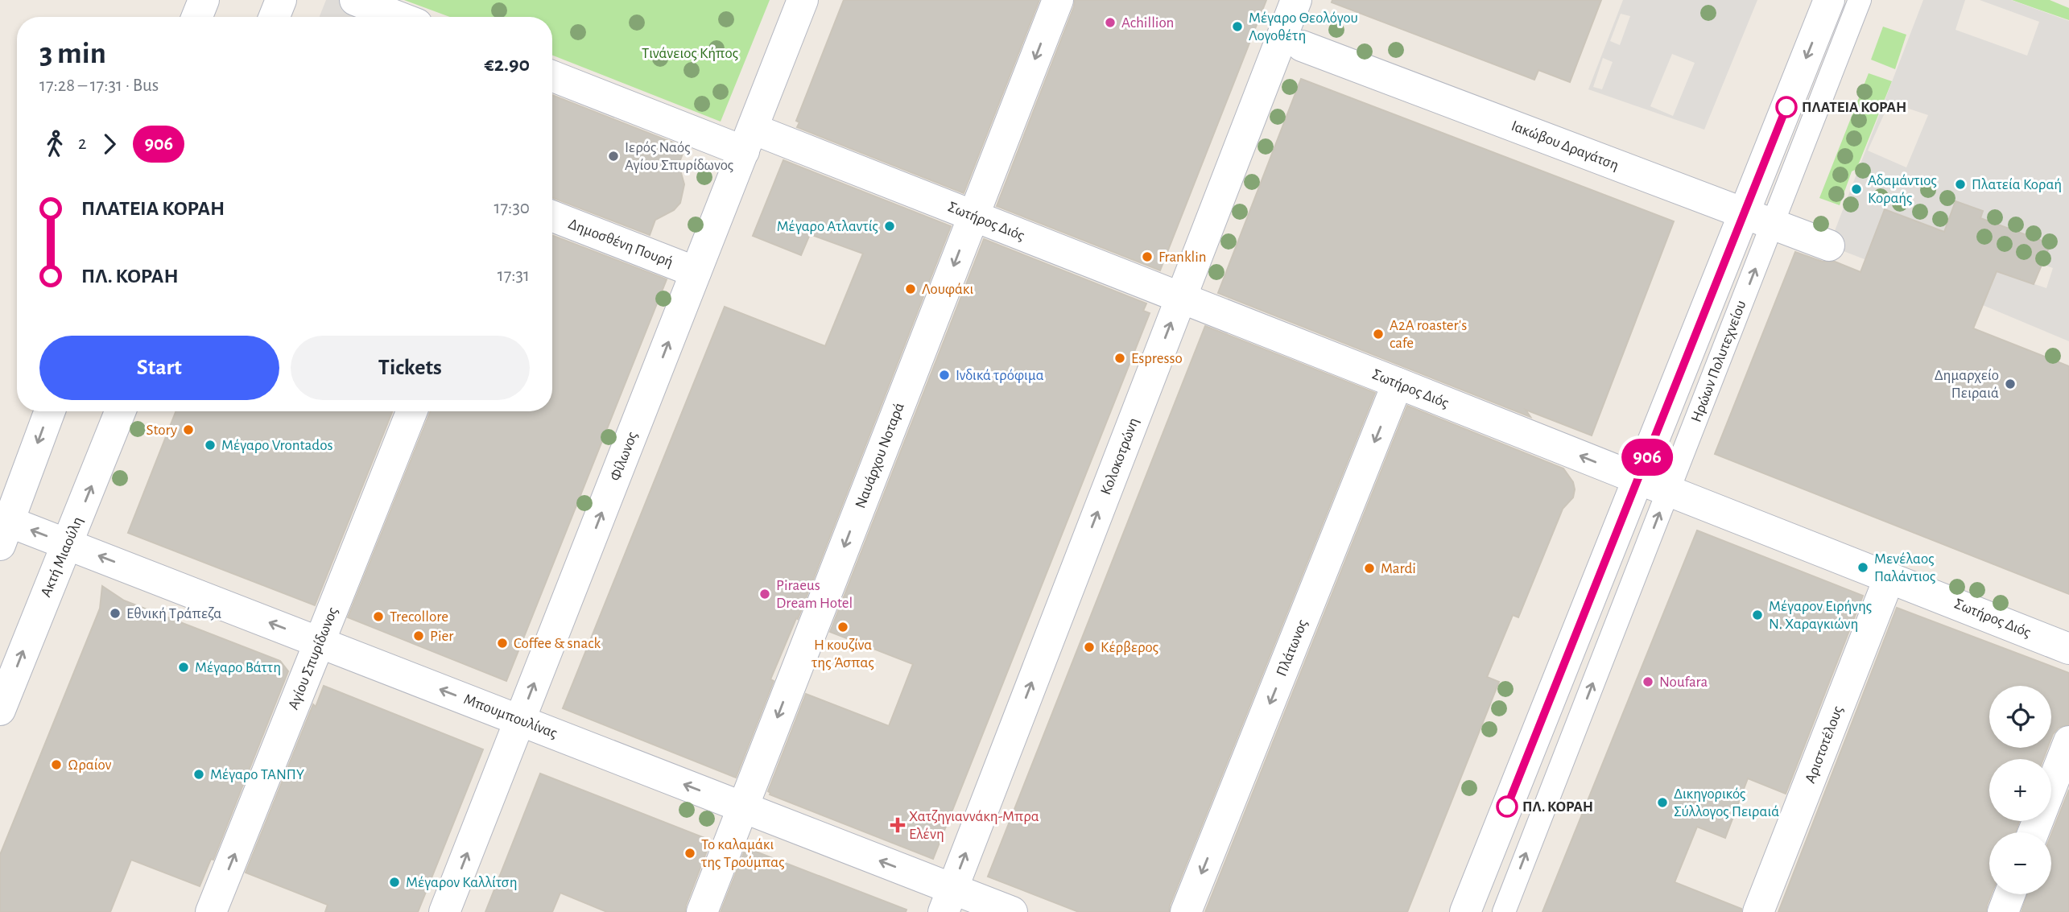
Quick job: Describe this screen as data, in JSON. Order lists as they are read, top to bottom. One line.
{"streets":{"street":["Ιακώβου Δραγάτση","Σωτήρος Διός","Δημοσθένη Πουρή","Ηρώων Πολυτεχνείου","Ναυάρχου Νοταρά","Φίλωνος","Κολοκοτρώνη","Ακτή Μιαούλη","Πλάτωνος","Αγίου Σπυρίδωνος","Μπουμπουλίνας","Αριστοτέλους"]},"crossings":[["Ιακώβου Δραγάτση","Ηρώων Πολυτεχνείου"],["Σωτήρος Διός","Ηρώων Πολυτεχνείου"],["Σωτήρος Διός","Ναυάρχου Νοταρά"],["Σωτήρος Διός","Φίλωνος"],["Σωτήρος Διός","Κολοκοτρώνη"],["Σωτήρος Διός","Πλάτωνος"],["Σωτήρος Διός","Αριστοτέλους"],["Δημοσθένη Πουρή","Φίλωνος"],["Ναυάρχου Νοταρά","Μπουμπουλίνας"],["Φίλωνος","Μπουμπουλίνας"],["Κολοκοτρώνη","Μπουμπουλίνας"],["Ακτή Μιαούλη","Μπουμπουλίνας"],["Αγίου Σπυρίδωνος","Μπουμπουλίνας"]],"one_way":["Ναυάρχου Νοταρά","Φίλωνος","Κολοκοτρώνη","Πλάτωνος","Αγίου Σπυρίδωνος","Μπουμπουλίνας"],"parks":["Τινάνειος Κήπος"],"places":{"other":["Achillion","Μέγαρο Θεολόγου Λογοθέτη","ΠΛΑΤΕΙΑ ΚΟΡΑΗ","Ιερός Ναός Αγίου Σπυρίδωνος","Πλατεία Κοραή","Αδαμάντιος Κοραής","Μέγαρο Ατλαντίς","Franklin","Λουφάκι","A2A roaster's cafe","Espresso","Ινδικά τρόφιμα","Δημαρχείο Πειραιά","Story","Μέγαρο Vrontados","Μενέλαος Παλάντιος","Mardi","Piraeus Dream Hotel","Εθνική Τράπεζα","Μέγαρον Ειρήνης Ν. Χαραγκιώνη","Trecollore","Η κουζίνα της Άσπας","Pier","Coffee & snack","Κέρβερος","Μέγαρο Βάττη","Noufara","Ωραίον","Μέγαρο ΤΑΝΠΥ","Δικηγορικός Σύλλογος Πειραιά","ΠΛ. ΚΟΡΑΗ","Το καλαμάκι της Τρούμπας","Μέγαρον Καλλίτση"],"health":["Χατζηγιαννάκη-Μπρα Ελένη"]},"lines":["bus line 906"],"page":{"on_map":"906","heading":["3 min","17:28 – 17:31 · Bus","€2.90"],"legs":["2","906"],"list":[{"name":"ΠΛΑΤΕΙΑ ΚΟΡΑΗ","value":"17:30"},{"name":"ΠΛ. ΚΟΡΑΗ","value":"17:31"}],"buttons":["Start","Tickets"],"map_buttons":["+","−"]}}
